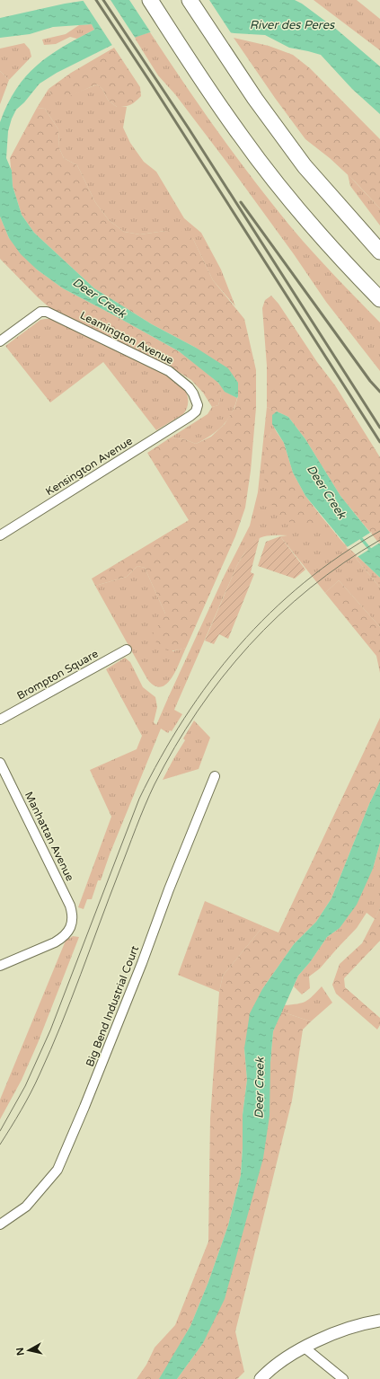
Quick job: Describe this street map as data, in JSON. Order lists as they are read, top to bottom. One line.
{"streets":{"street":["Leamington Avenue","Kensington Avenue","Brompton Square","Manhattan Avenue","Big Bend Industrial Court"]},"crossings":[["Leamington Avenue","Kensington Avenue"]],"water":["River des Peres","Deer Creek"],"north":"left"}
